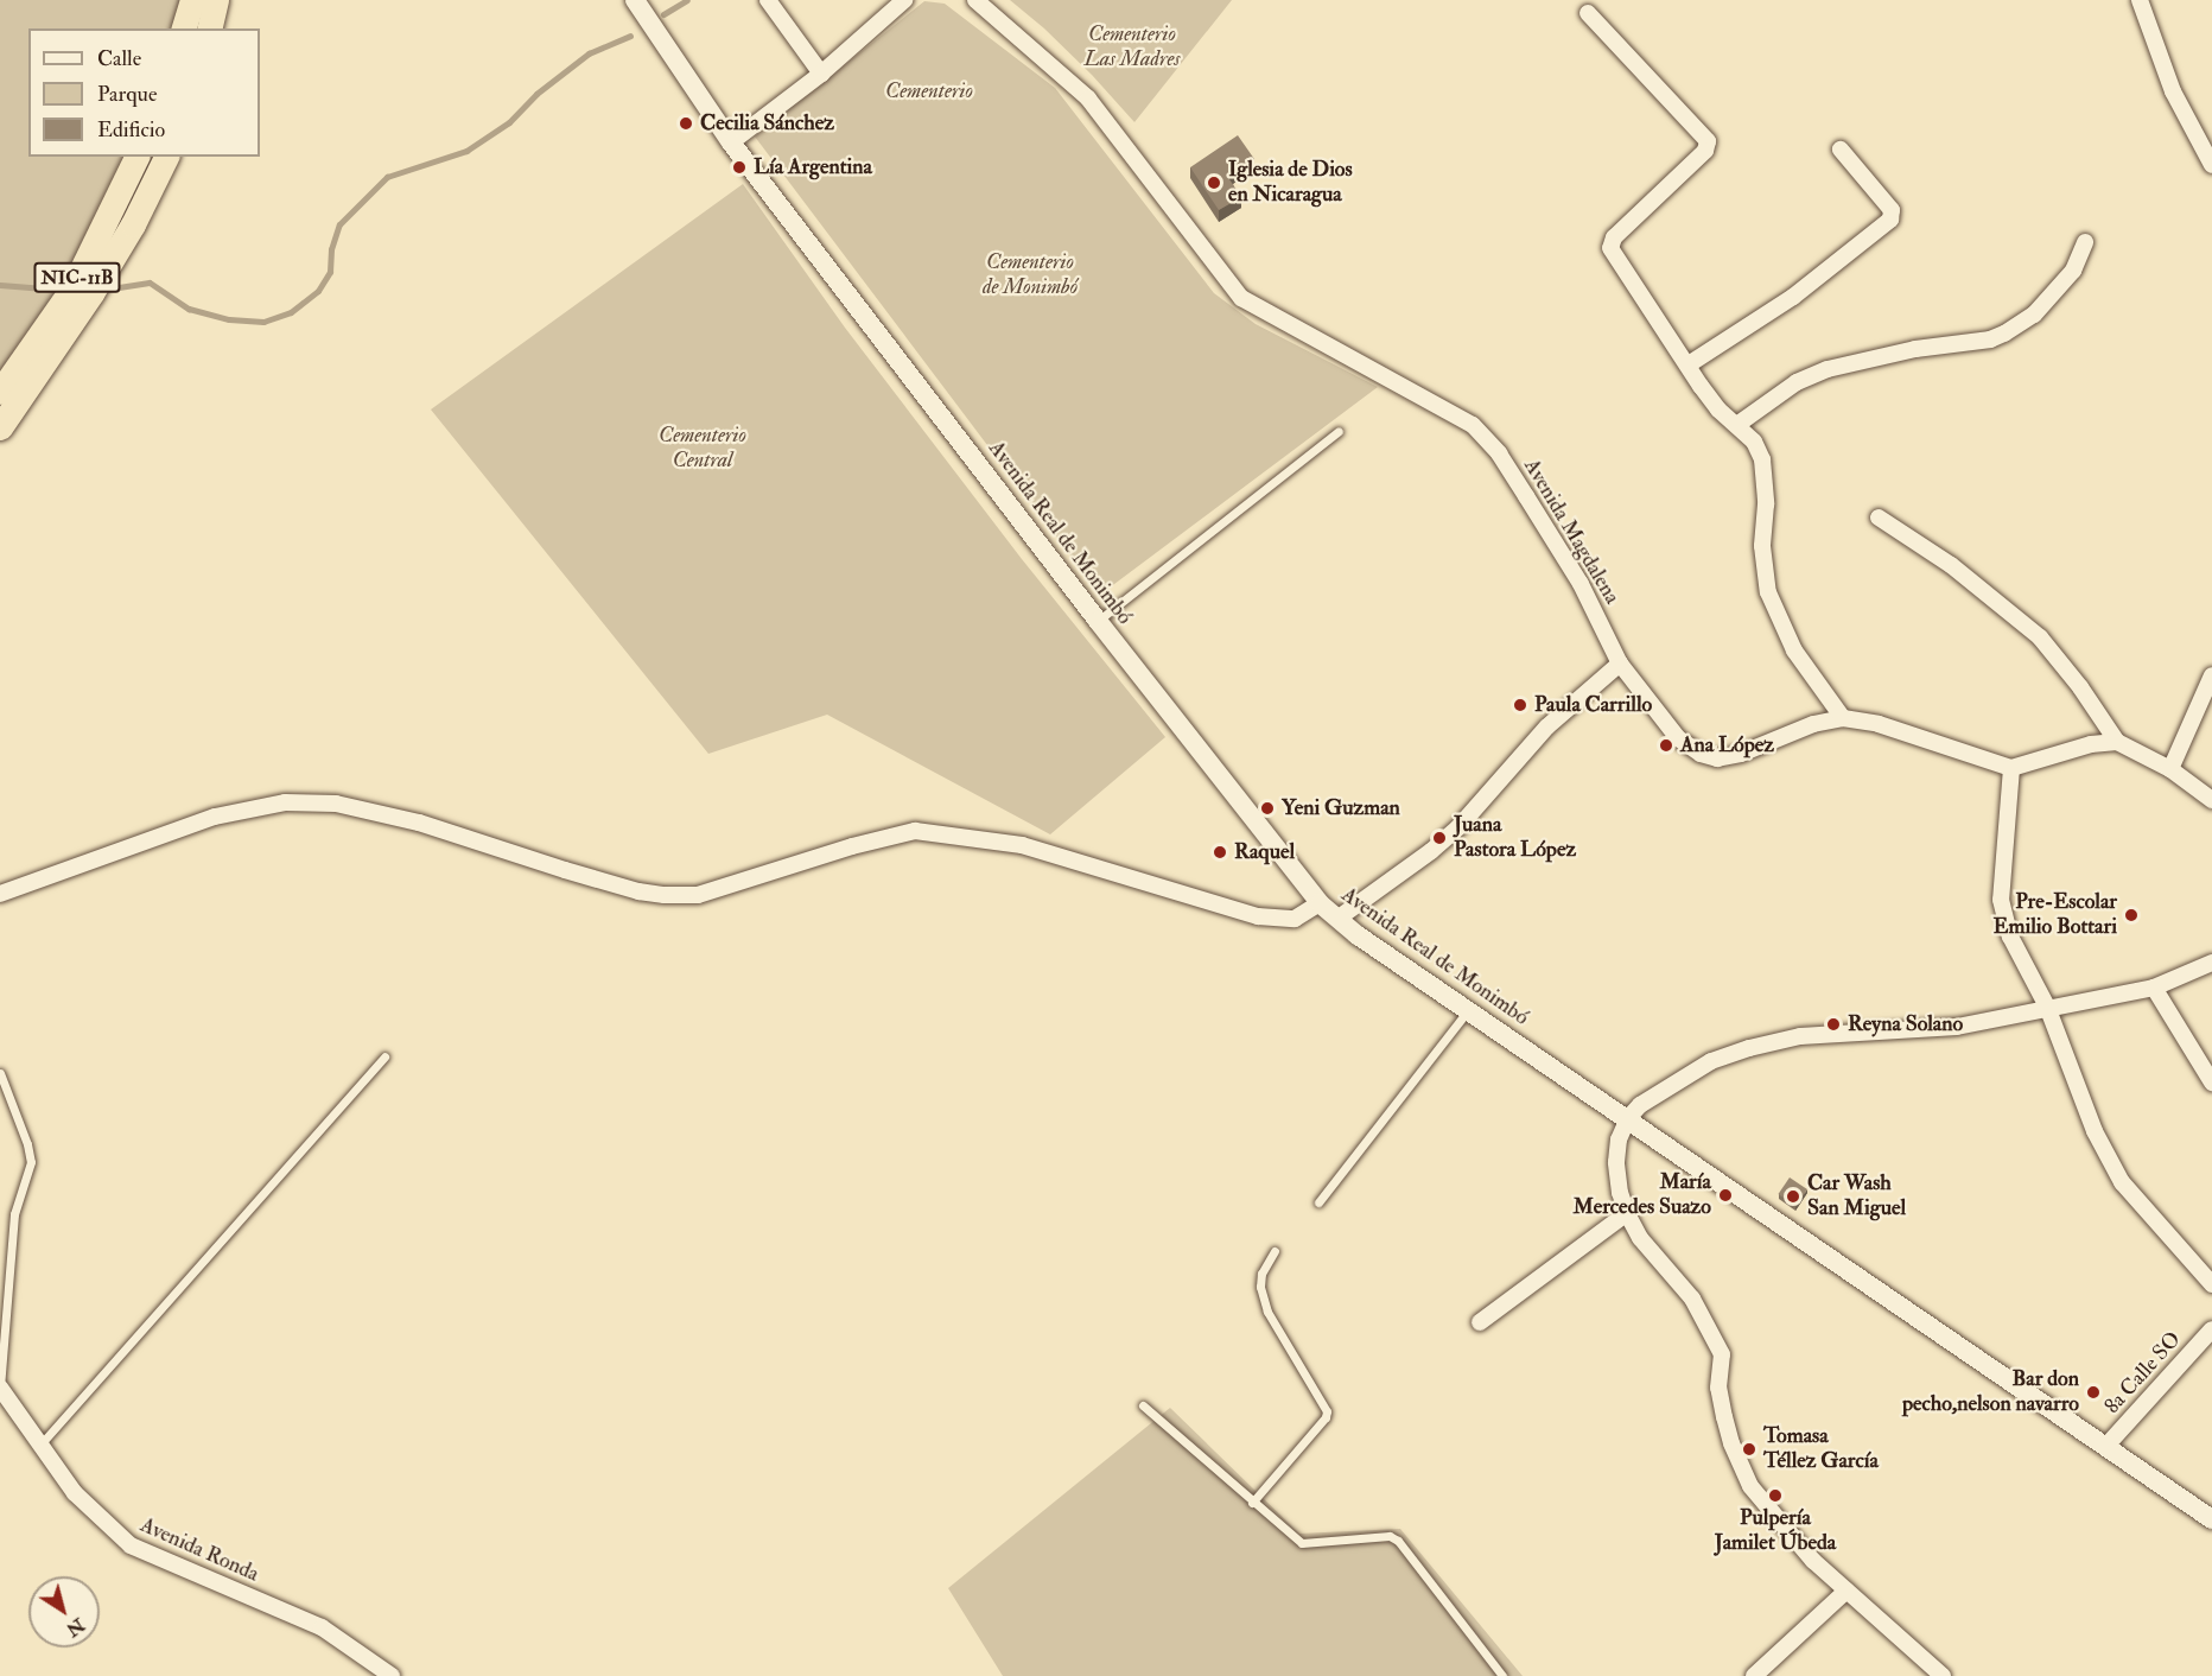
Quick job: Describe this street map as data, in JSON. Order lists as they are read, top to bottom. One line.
{"streets":{"highway":["NIC-11B"],"street":["Avenida Magdalena","Avenida Real de Monimbó","8a Calle SO","Avenida Ronda"]},"crossings":[["Avenida Real de Monimbó","8a Calle SO"]],"parks":["Cementerio Las Madres","Cementerio","Cementerio de Monimbó","Cementerio Central"],"places":["Cecilia Sánchez","Lía Argentina","Iglesia de Dios en Nicaragua","Paula Carrillo","Ana López","Yeni Guzman","Juana Pastora López","Raquel","Pre-Escolar Emilio Bottari","Reyna Solano","María Mercedes Suazo","Car Wash San Miguel","Bar don pecho,nelson navarro","Tomasa Téllez García","Pulpería Jamilet Úbeda"],"legend":["Calle","Parque","Edificio"],"north":"bottom right"}
